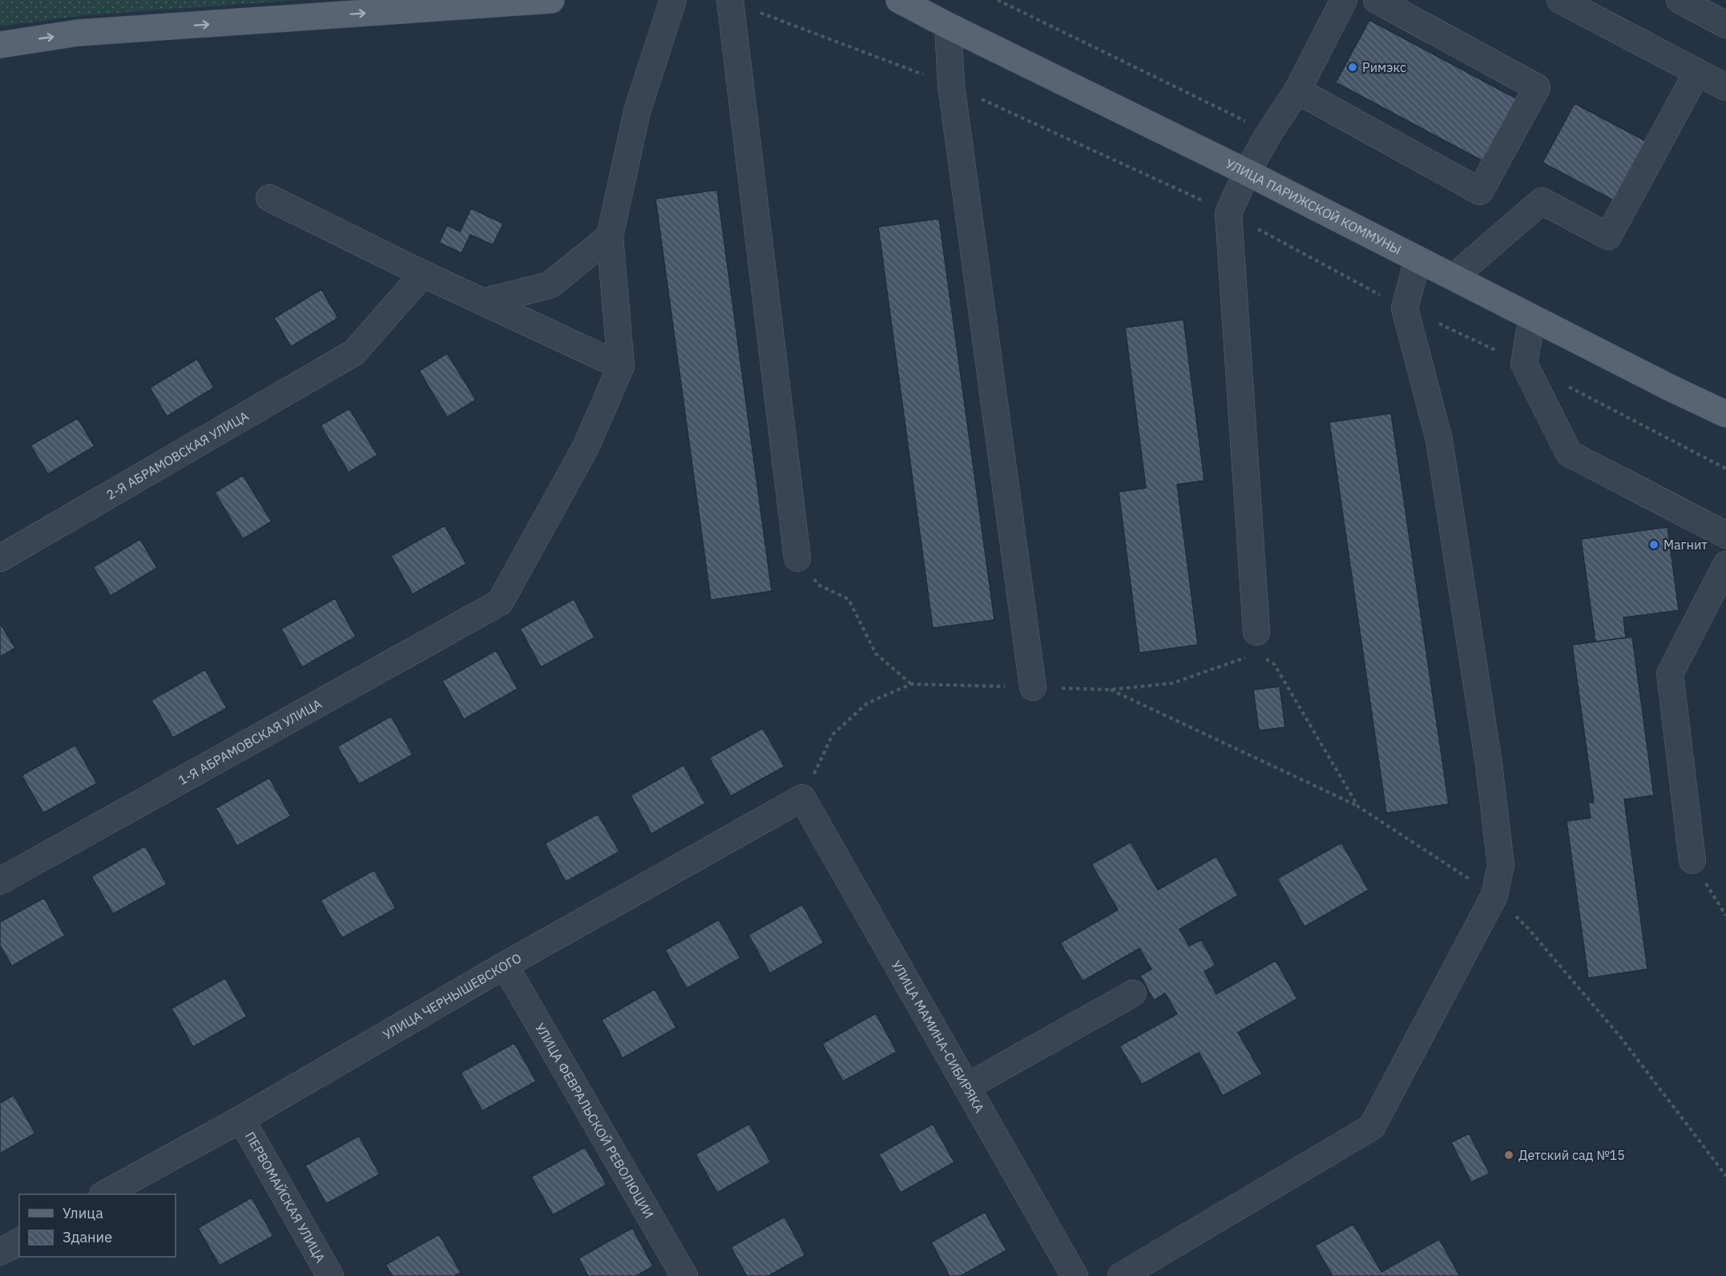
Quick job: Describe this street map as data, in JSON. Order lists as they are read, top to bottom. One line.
{"streets":{"main road":["УЛИЦА ПАРИЖСКОЙ КОММУНЫ"],"street":["2-Я АБРАМОВСКАЯ УЛИЦА","1-Я АБРАМОВСКАЯ УЛИЦА","УЛИЦА ЧЕРНЫШЕВСКОГО","УЛИЦА МАМИНА-СИБИРЯКА","УЛИЦА ФЕВРАЛЬСКОЙ РЕВОЛЮЦИИ","ПЕРВОМАЙСКАЯ УЛИЦА"]},"crossings":[["УЛИЦА ЧЕРНЫШЕВСКОГО","УЛИЦА МАМИНА-СИБИРЯКА"],["УЛИЦА ЧЕРНЫШЕВСКОГО","УЛИЦА ФЕВРАЛЬСКОЙ РЕВОЛЮЦИИ"],["УЛИЦА ЧЕРНЫШЕВСКОГО","ПЕРВОМАЙСКАЯ УЛИЦА"]],"places":["Римэкс","Магнит","Детский сад №15"],"legend":["Улица","Здание"]}
